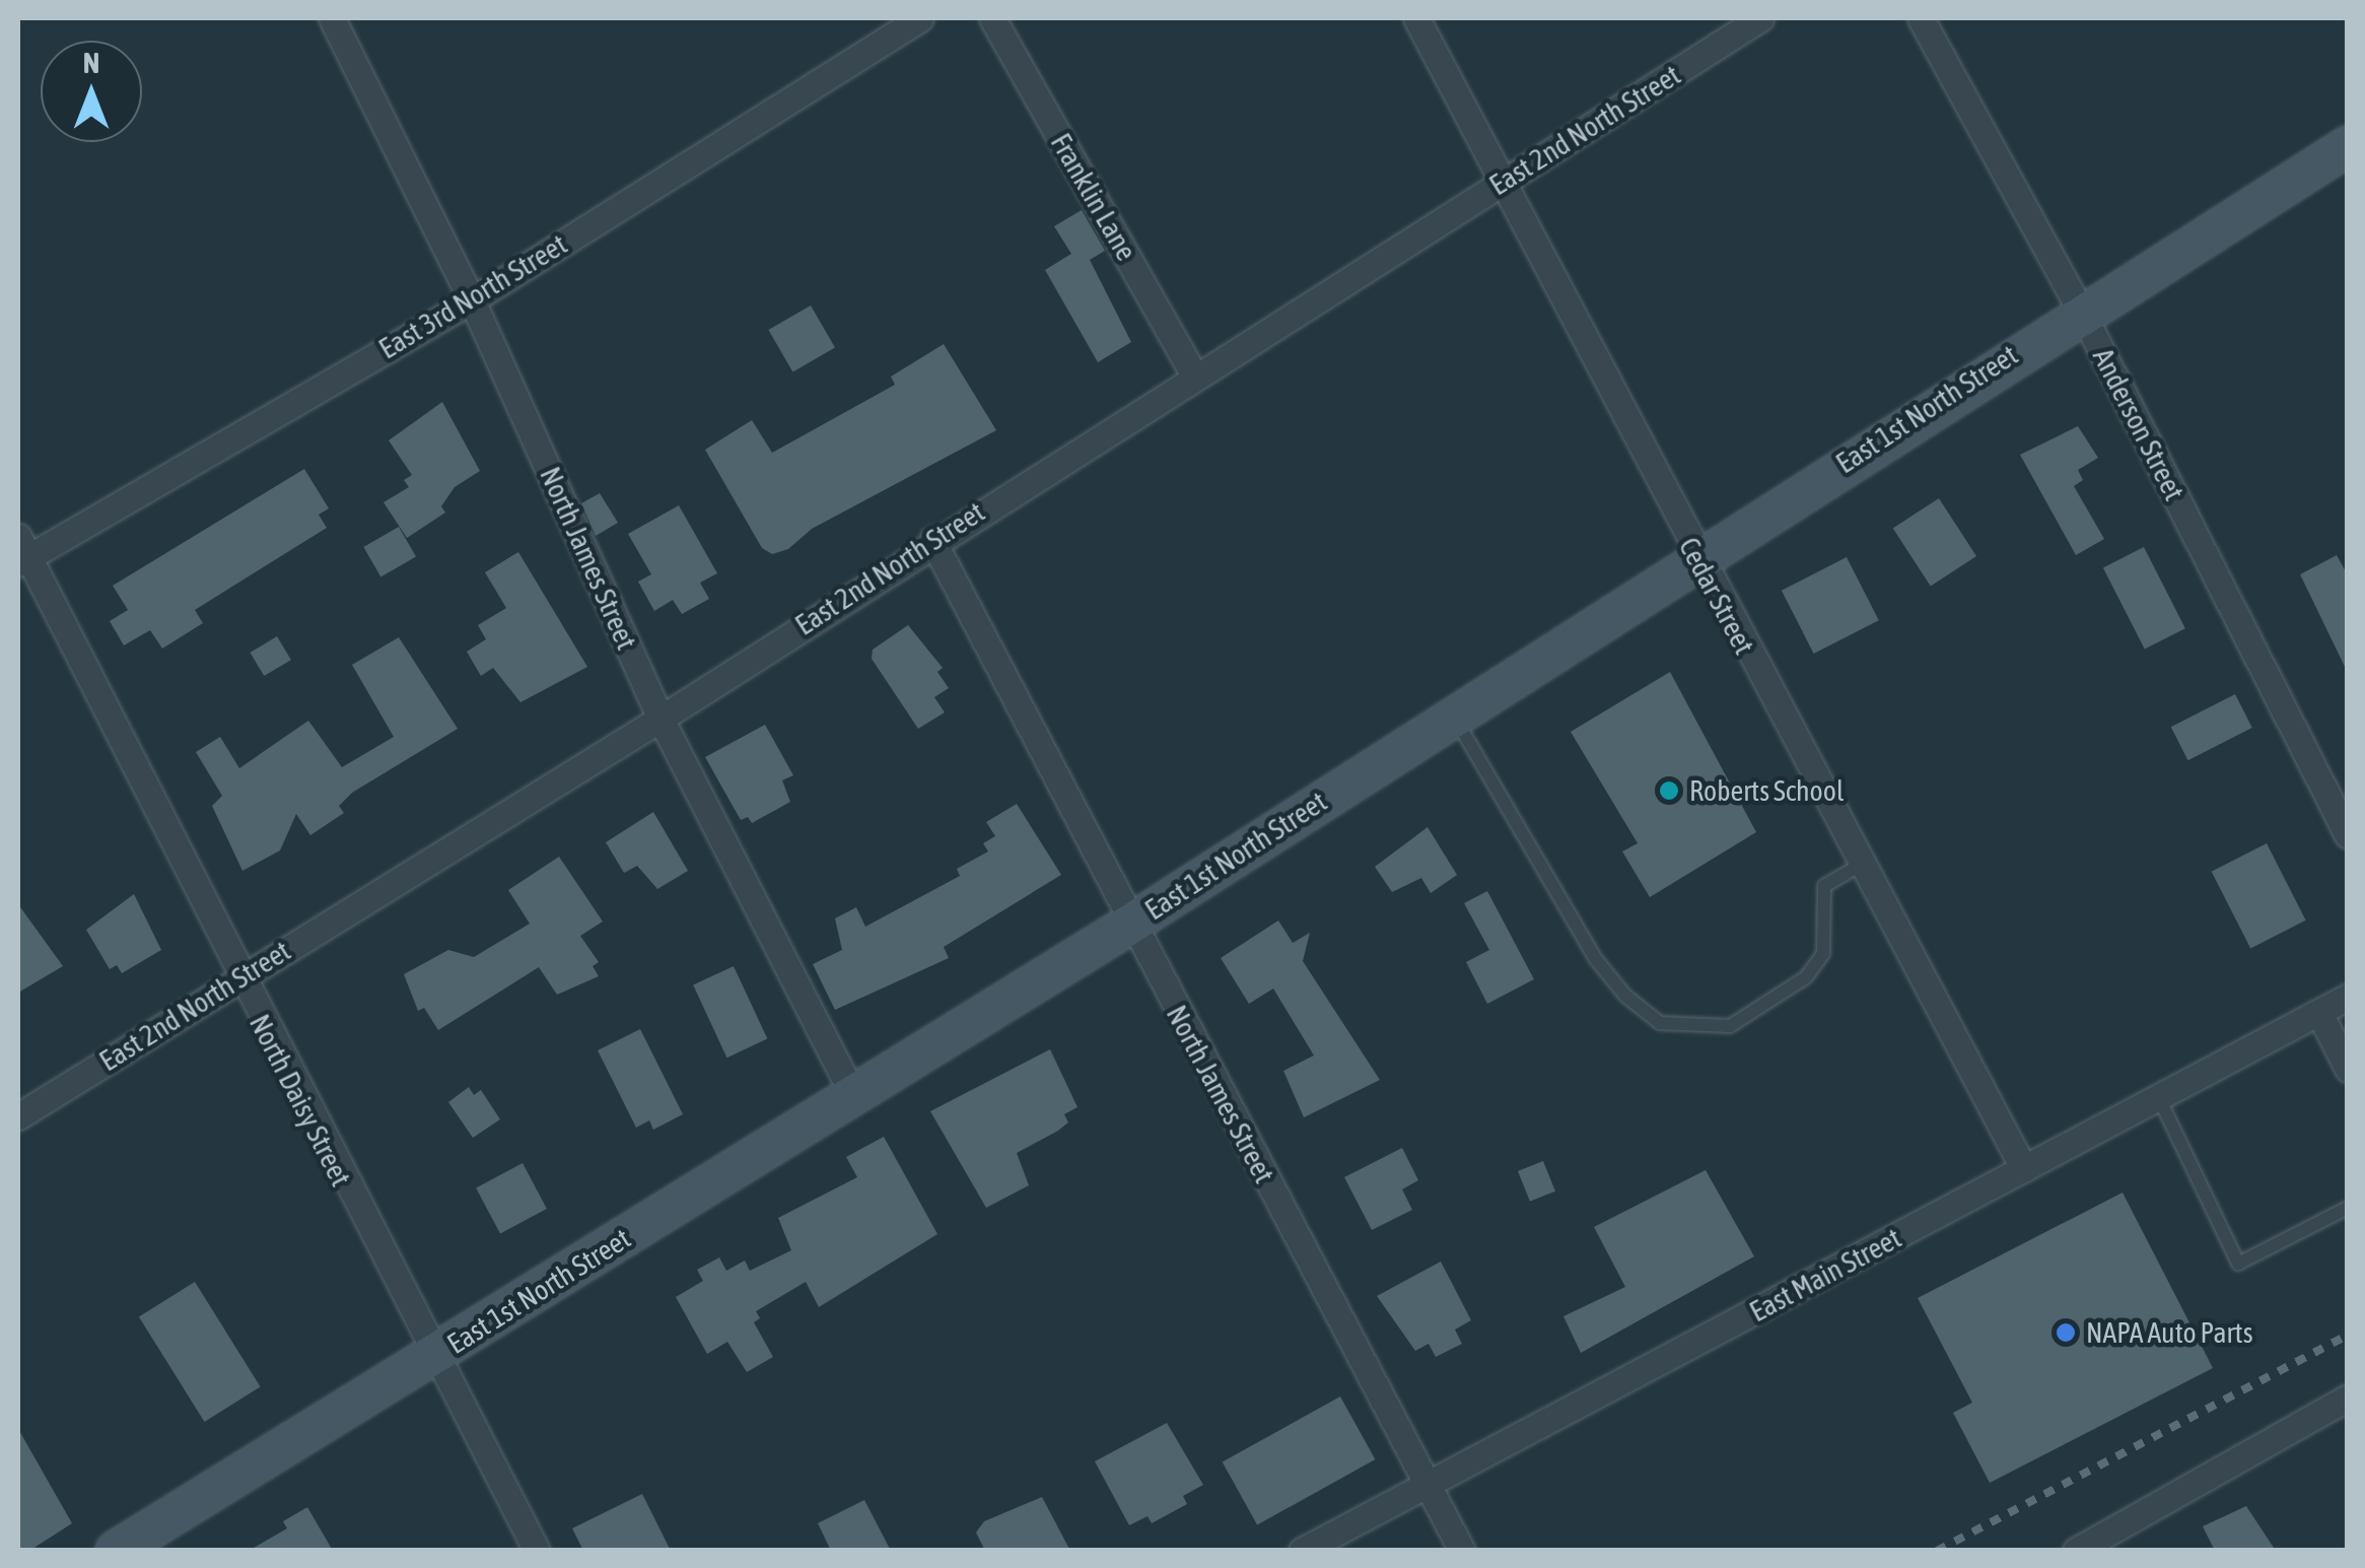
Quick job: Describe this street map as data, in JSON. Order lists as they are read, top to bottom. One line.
{"streets":{"main road":["East 1st North Street"],"street":["East 2nd North Street","Franklin Lane","East 3rd North Street","Anderson Street","North James Street","Cedar Street","North Daisy Street","East Main Street"]},"crossings":[["East 2nd North Street","Franklin Lane"],["East 2nd North Street","North James Street"],["East 2nd North Street","Cedar Street"],["East 2nd North Street","North Daisy Street"],["East 3rd North Street","North James Street"],["East 3rd North Street","North Daisy Street"],["East 1st North Street","Anderson Street"],["East 1st North Street","North James Street"],["East 1st North Street","Cedar Street"],["East 1st North Street","North Daisy Street"],["North James Street","East Main Street"],["Cedar Street","East Main Street"]],"places":["Roberts School","NAPA Auto Parts"],"north":"top"}
